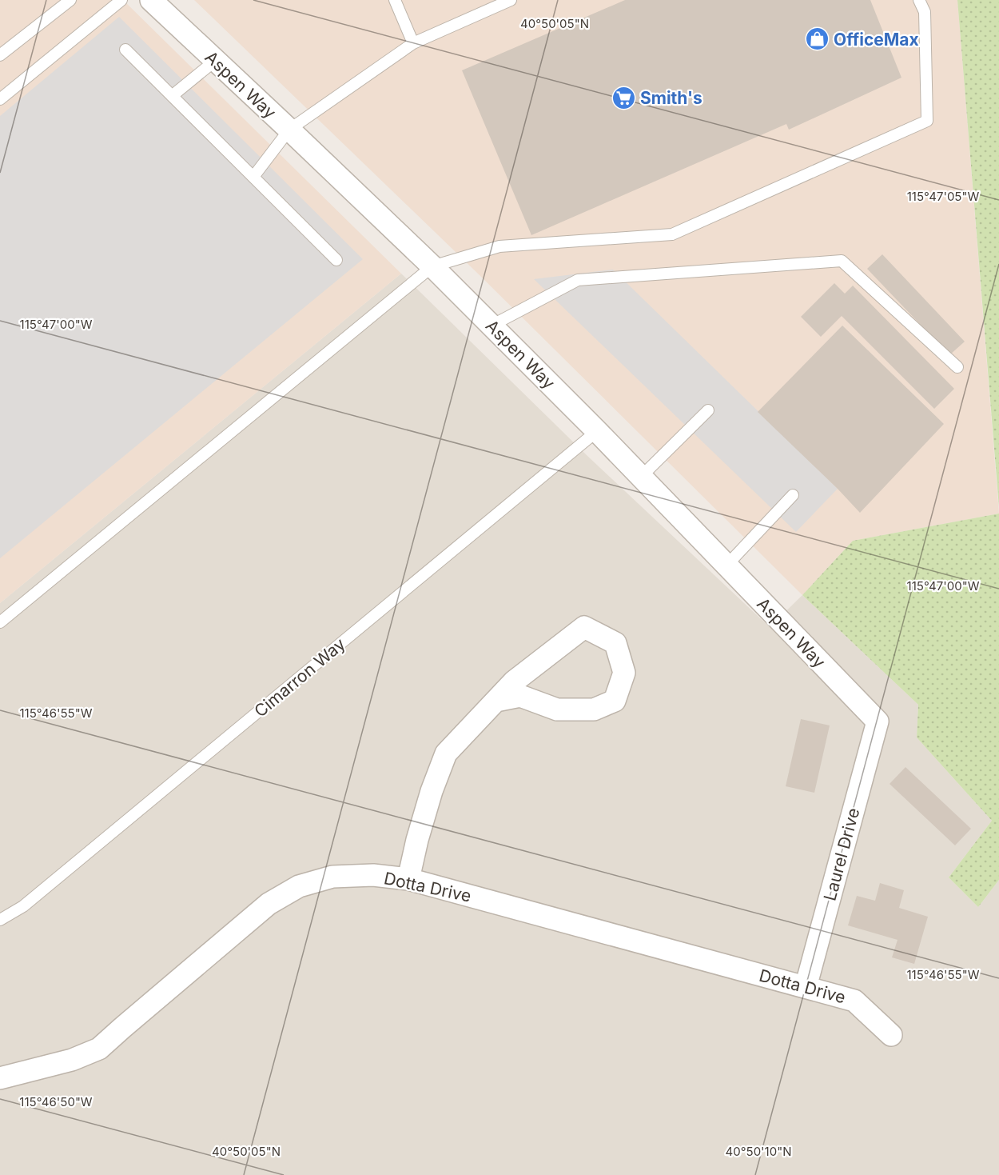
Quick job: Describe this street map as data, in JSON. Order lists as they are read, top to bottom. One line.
{"streets":{"street":["Aspen Way","Laurel Drive","Dotta Drive"],"lane":["Cimarron Way"]},"crossings":[["Aspen Way","Cimarron Way"],["Aspen Way","Laurel Drive"],["Laurel Drive","Dotta Drive"]],"places":{"shop":["OfficeMax"],"supermarket":["Smith's"]},"coordinates":["40°50'05\"N","115°47'05\"W","115°47'00\"W","115°46'55\"W","115°46'50\"W","40°50'10\"N"]}
